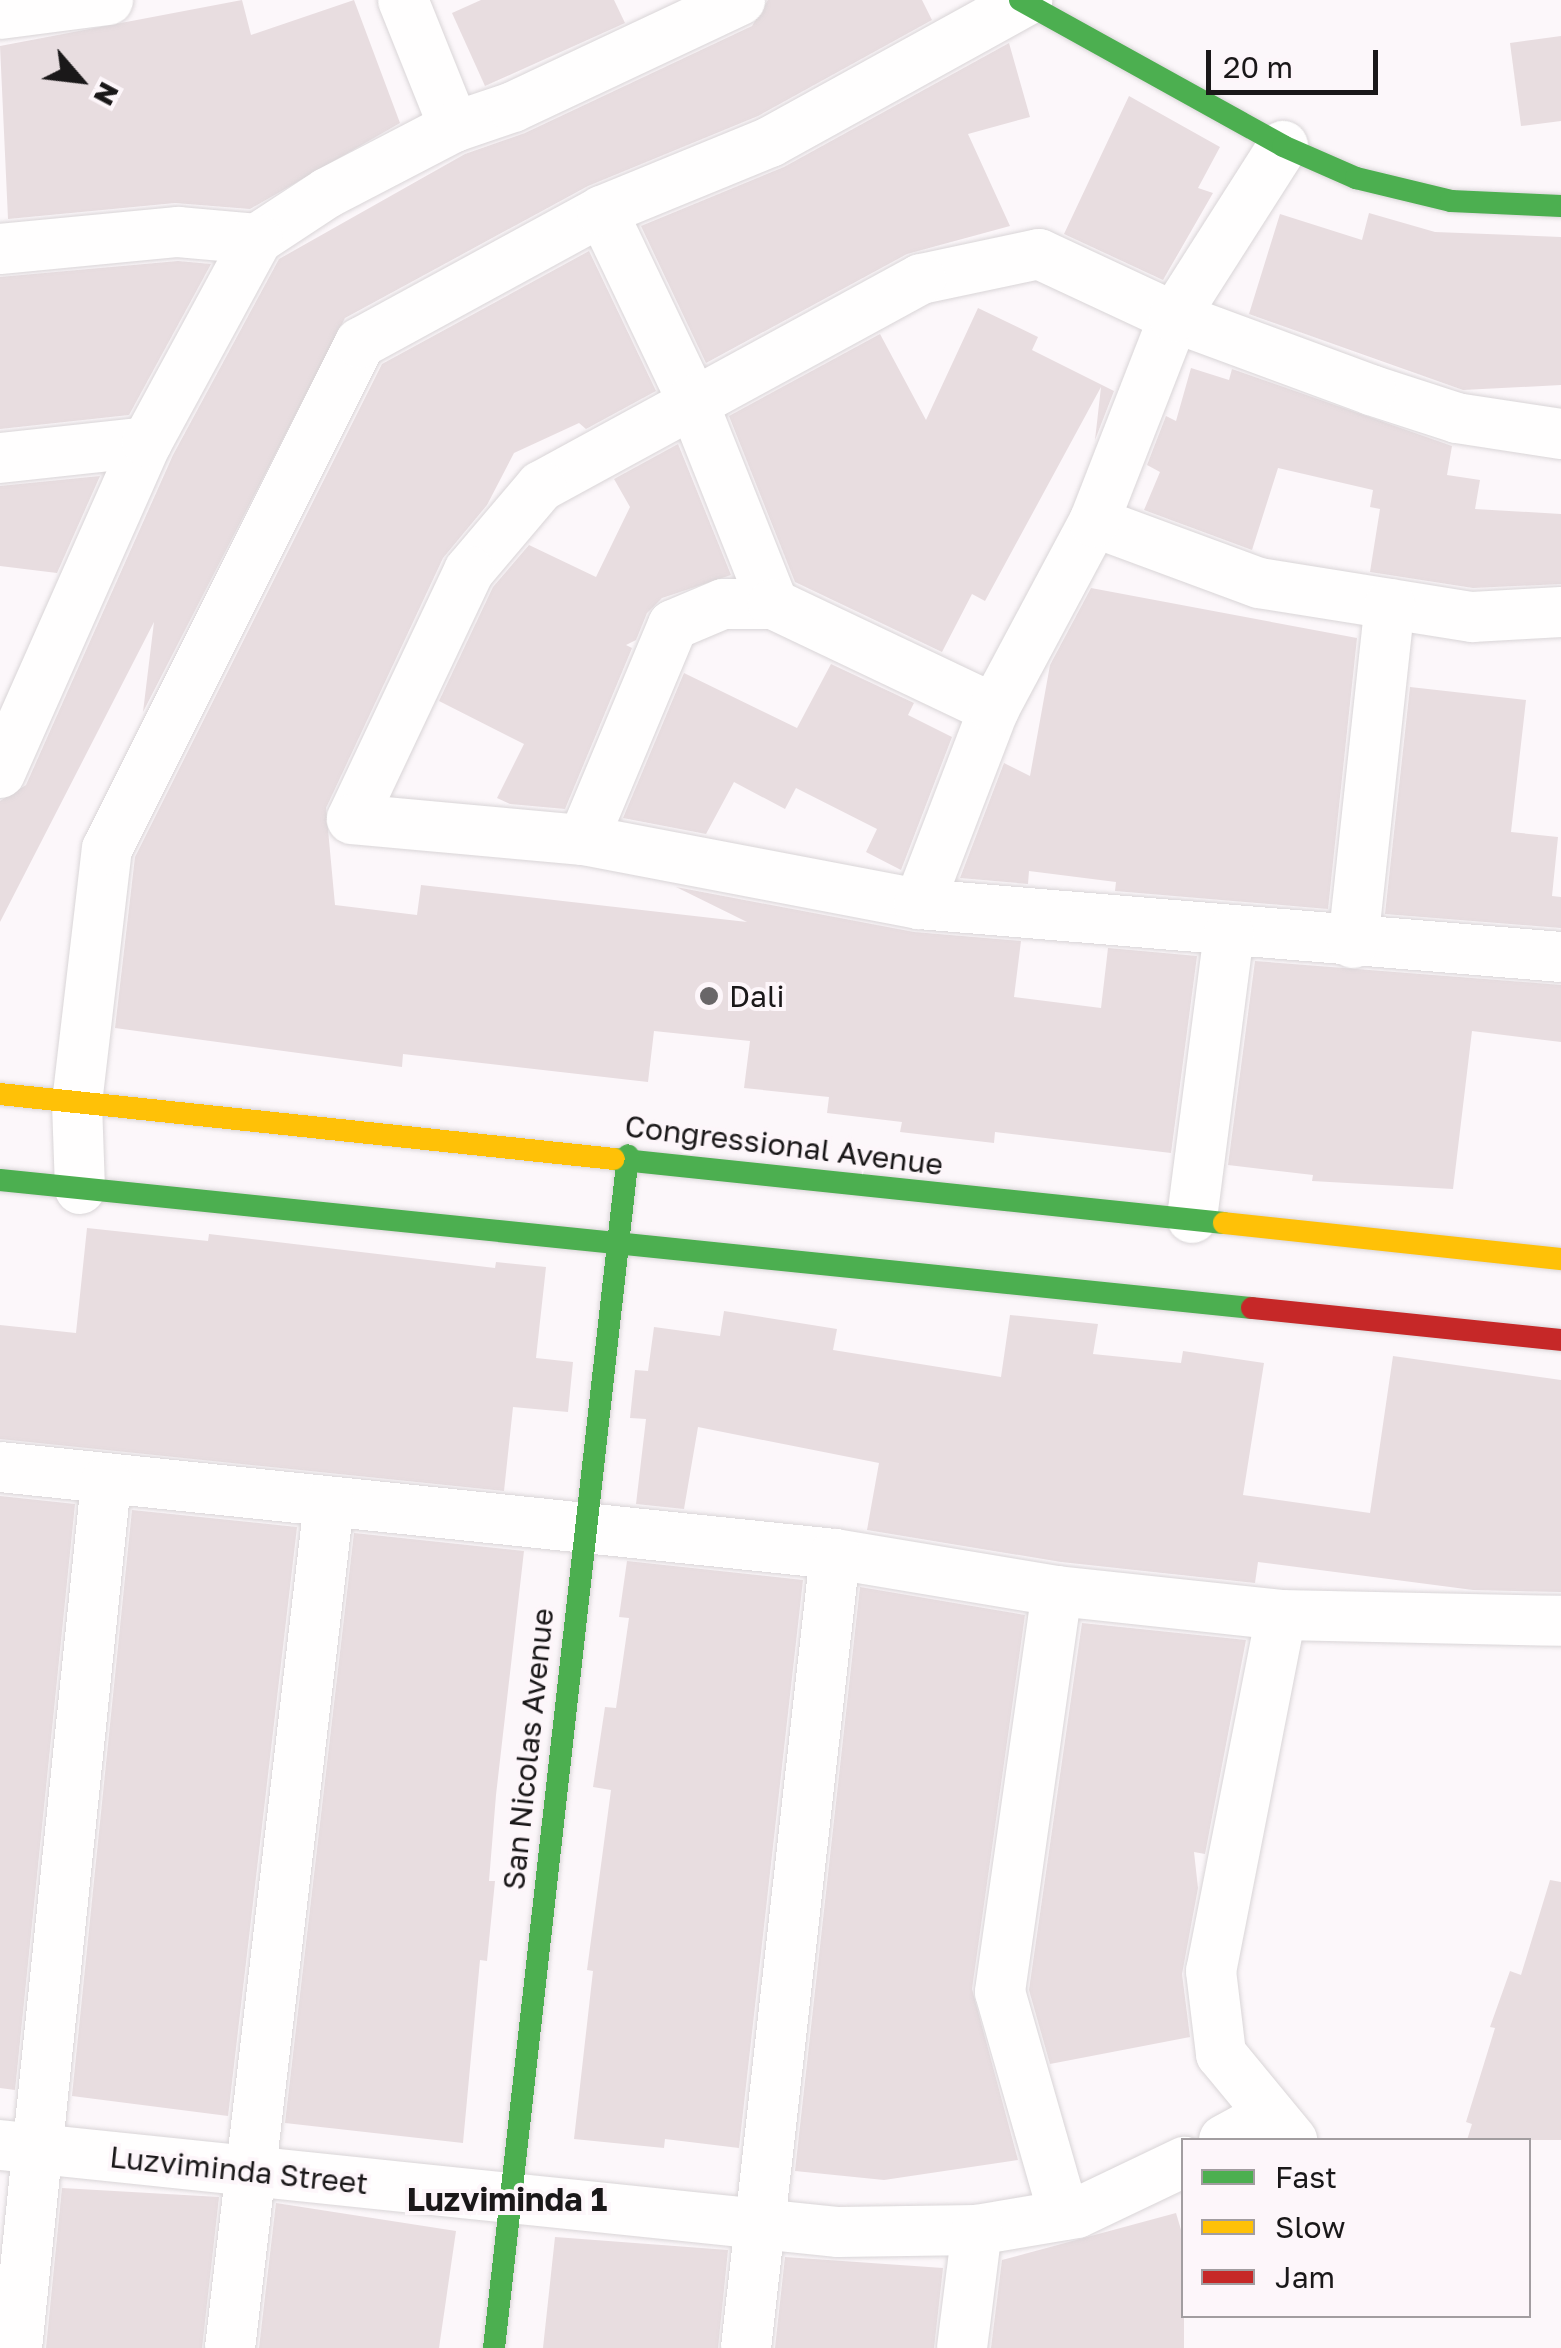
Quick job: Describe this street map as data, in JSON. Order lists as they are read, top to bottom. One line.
{"streets":{"main road":["Congressional Avenue","San Nicolas Avenue"],"street":["Luzviminda Street"]},"crossings":[["Congressional Avenue","San Nicolas Avenue"],["San Nicolas Avenue","Luzviminda Street"]],"districts":["Luzviminda 1"],"places":["Dali"],"legend":["Fast","Slow","Jam"],"scale_bar":"20 m","north":"bottom right"}
